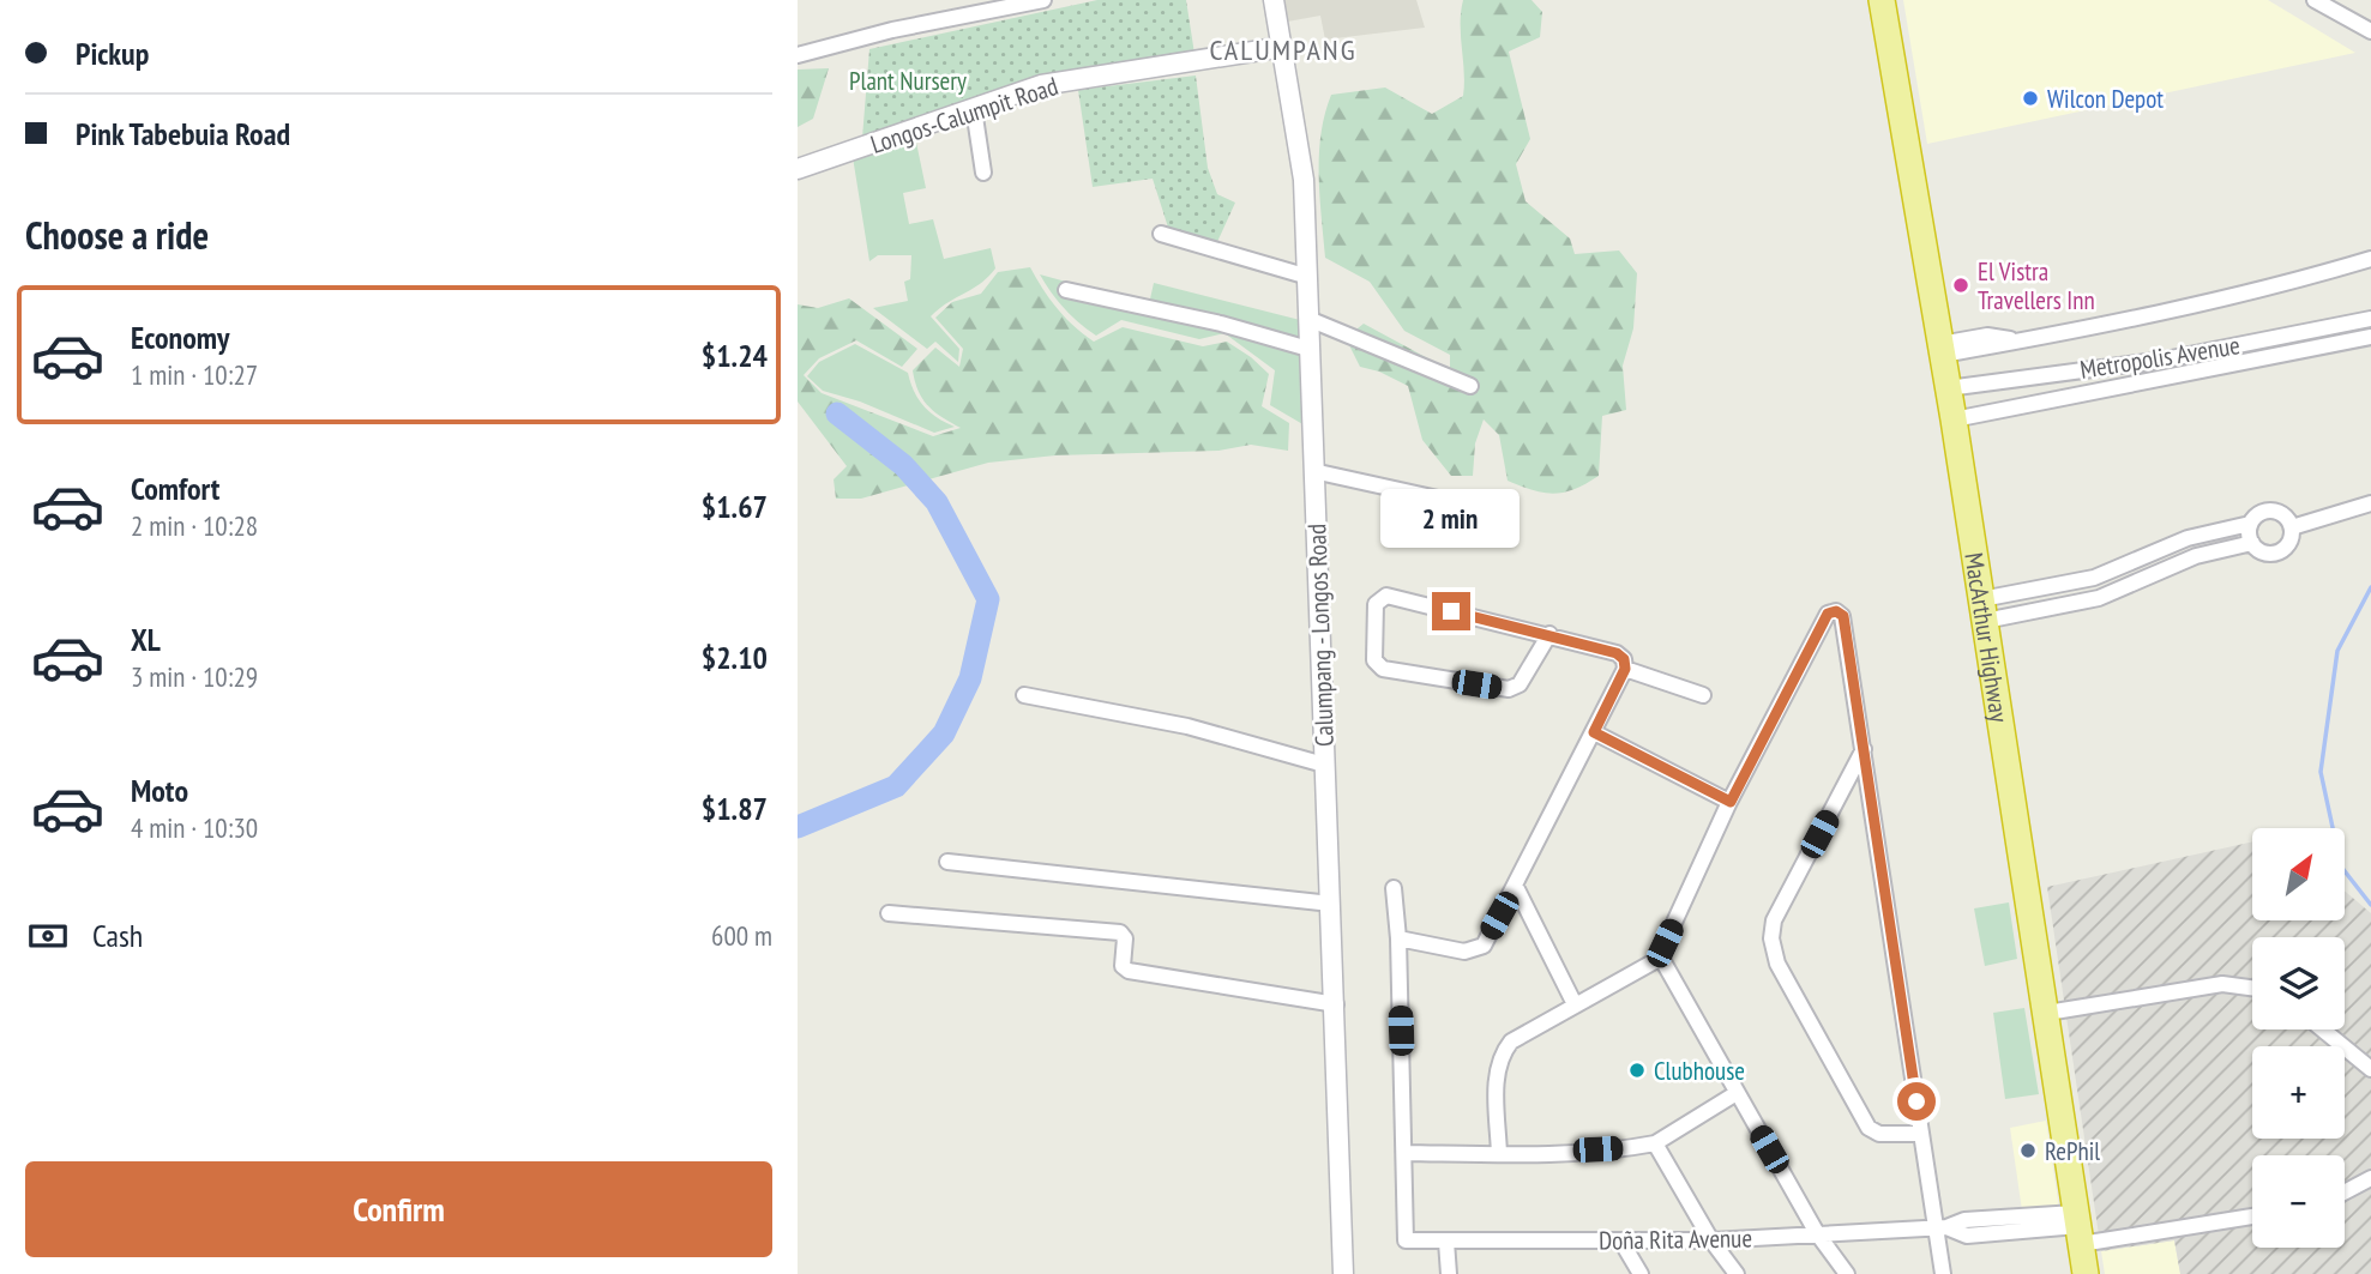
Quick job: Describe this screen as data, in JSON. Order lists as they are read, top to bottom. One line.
{"streets":{"highway":["MacArthur Highway"],"street":["Longos-Calumpit Road","Metropolis Avenue","Calumpang - Longos Road","Doña Rita Avenue"]},"crossings":[["Longos-Calumpit Road","Calumpang - Longos Road"],["Metropolis Avenue","MacArthur Highway"],["MacArthur Highway","Doña Rita Avenue"]],"districts":["CALUMPANG"],"parks":["Plant Nursery"],"places":["Wilcon Depot","El Vistra Travellers Inn","Clubhouse","RePhil"],"north":"top right","page":{"banner":["Pickup","Pink Tabebuia Road"],"heading":"Choose a ride","list":[{"name":"Economy","note":"1 min · 10:27","value":"$1.24"},{"name":"Comfort","note":"2 min · 10:28","value":"$1.67"},{"name":"XL","note":"3 min · 10:29","value":"$2.10"},{"name":"Moto","note":"4 min · 10:30","value":"$1.87"}],"bubble":"2 min","map_buttons":["+","−"],"pay":["Cash","600 m"],"buttons":"Confirm"}}
